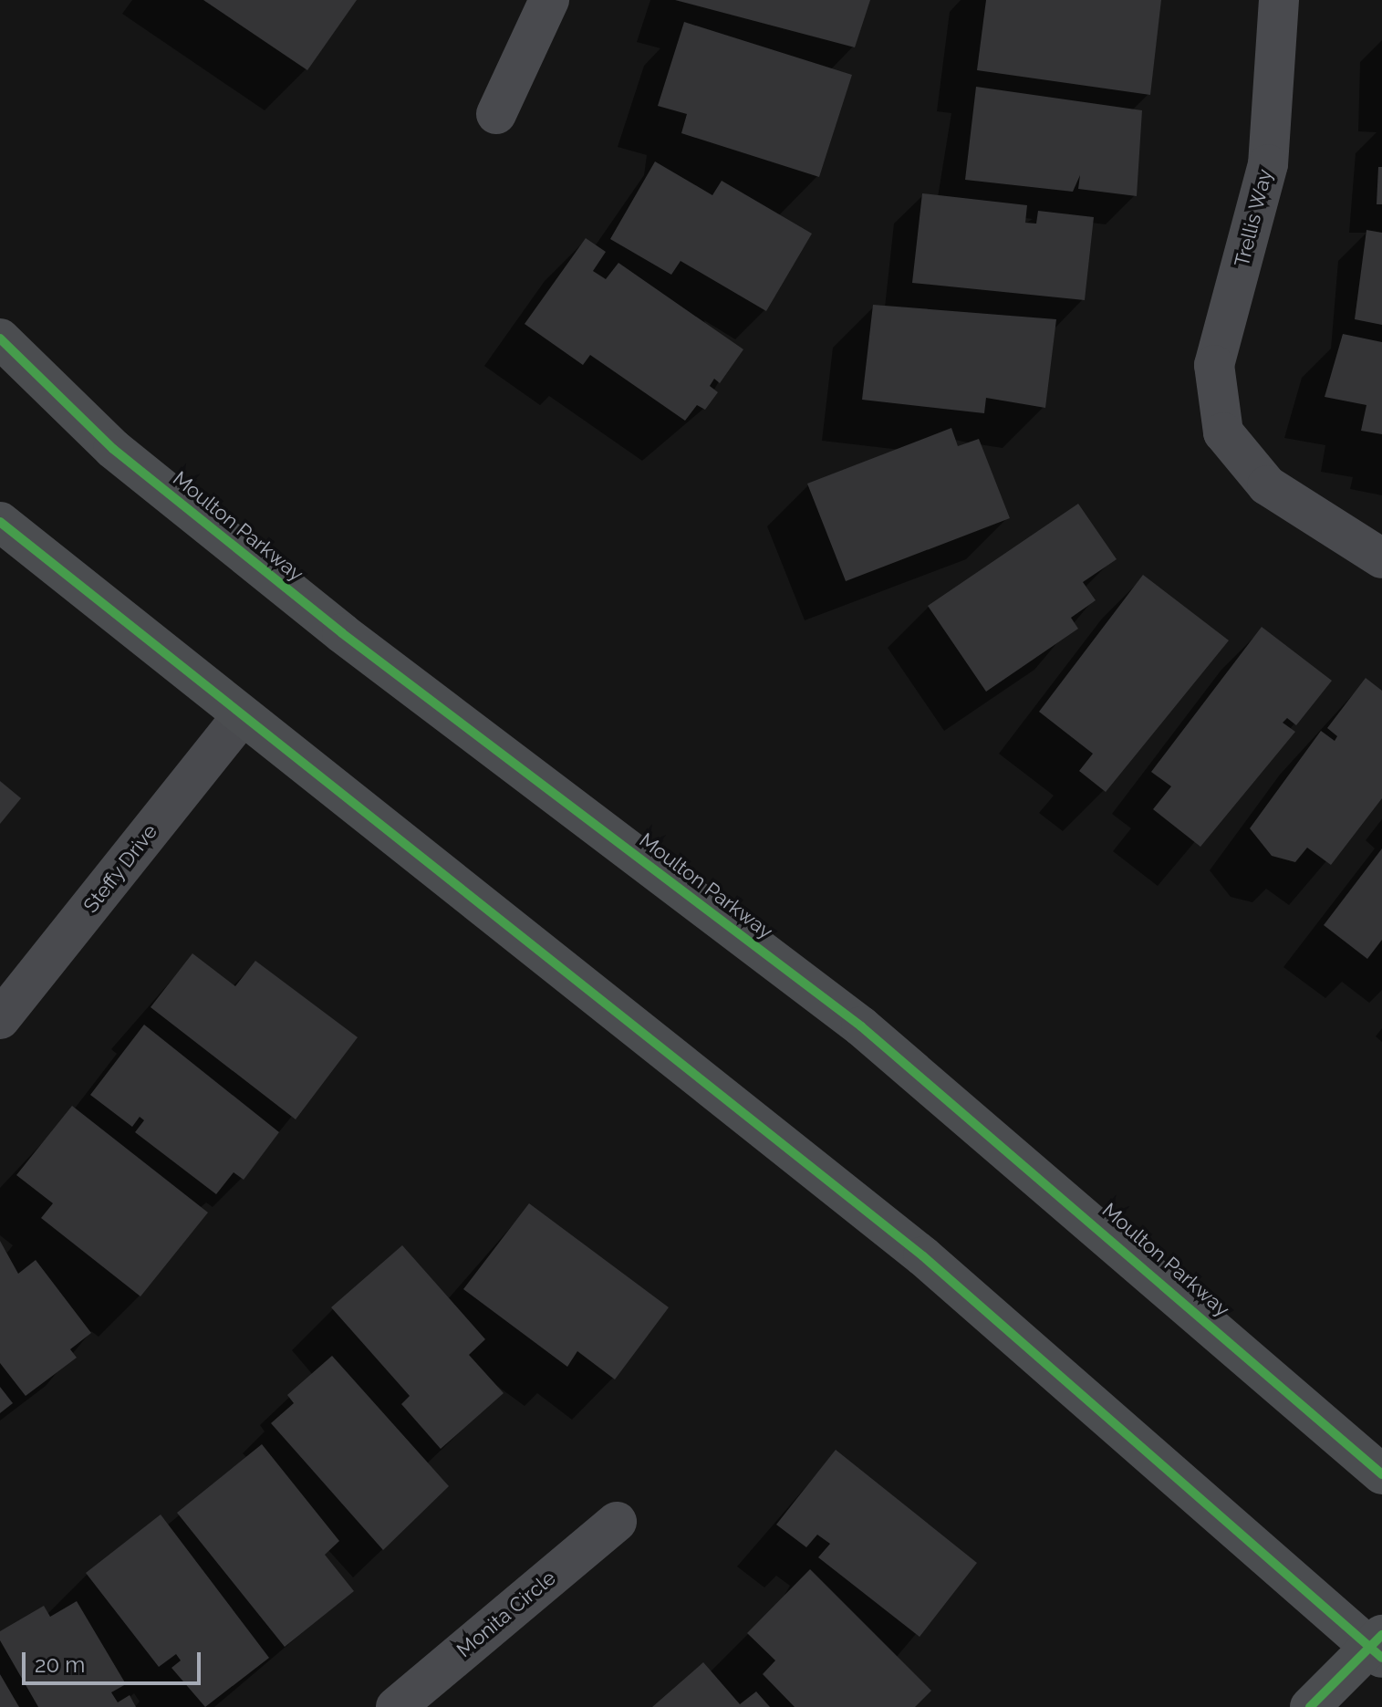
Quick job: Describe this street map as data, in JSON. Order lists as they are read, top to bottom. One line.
{"streets":{"main road":["Moulton Parkway"],"street":["Trellis Way","Steffy Drive","Monita Circle"]},"scale_bar":"20 m"}
